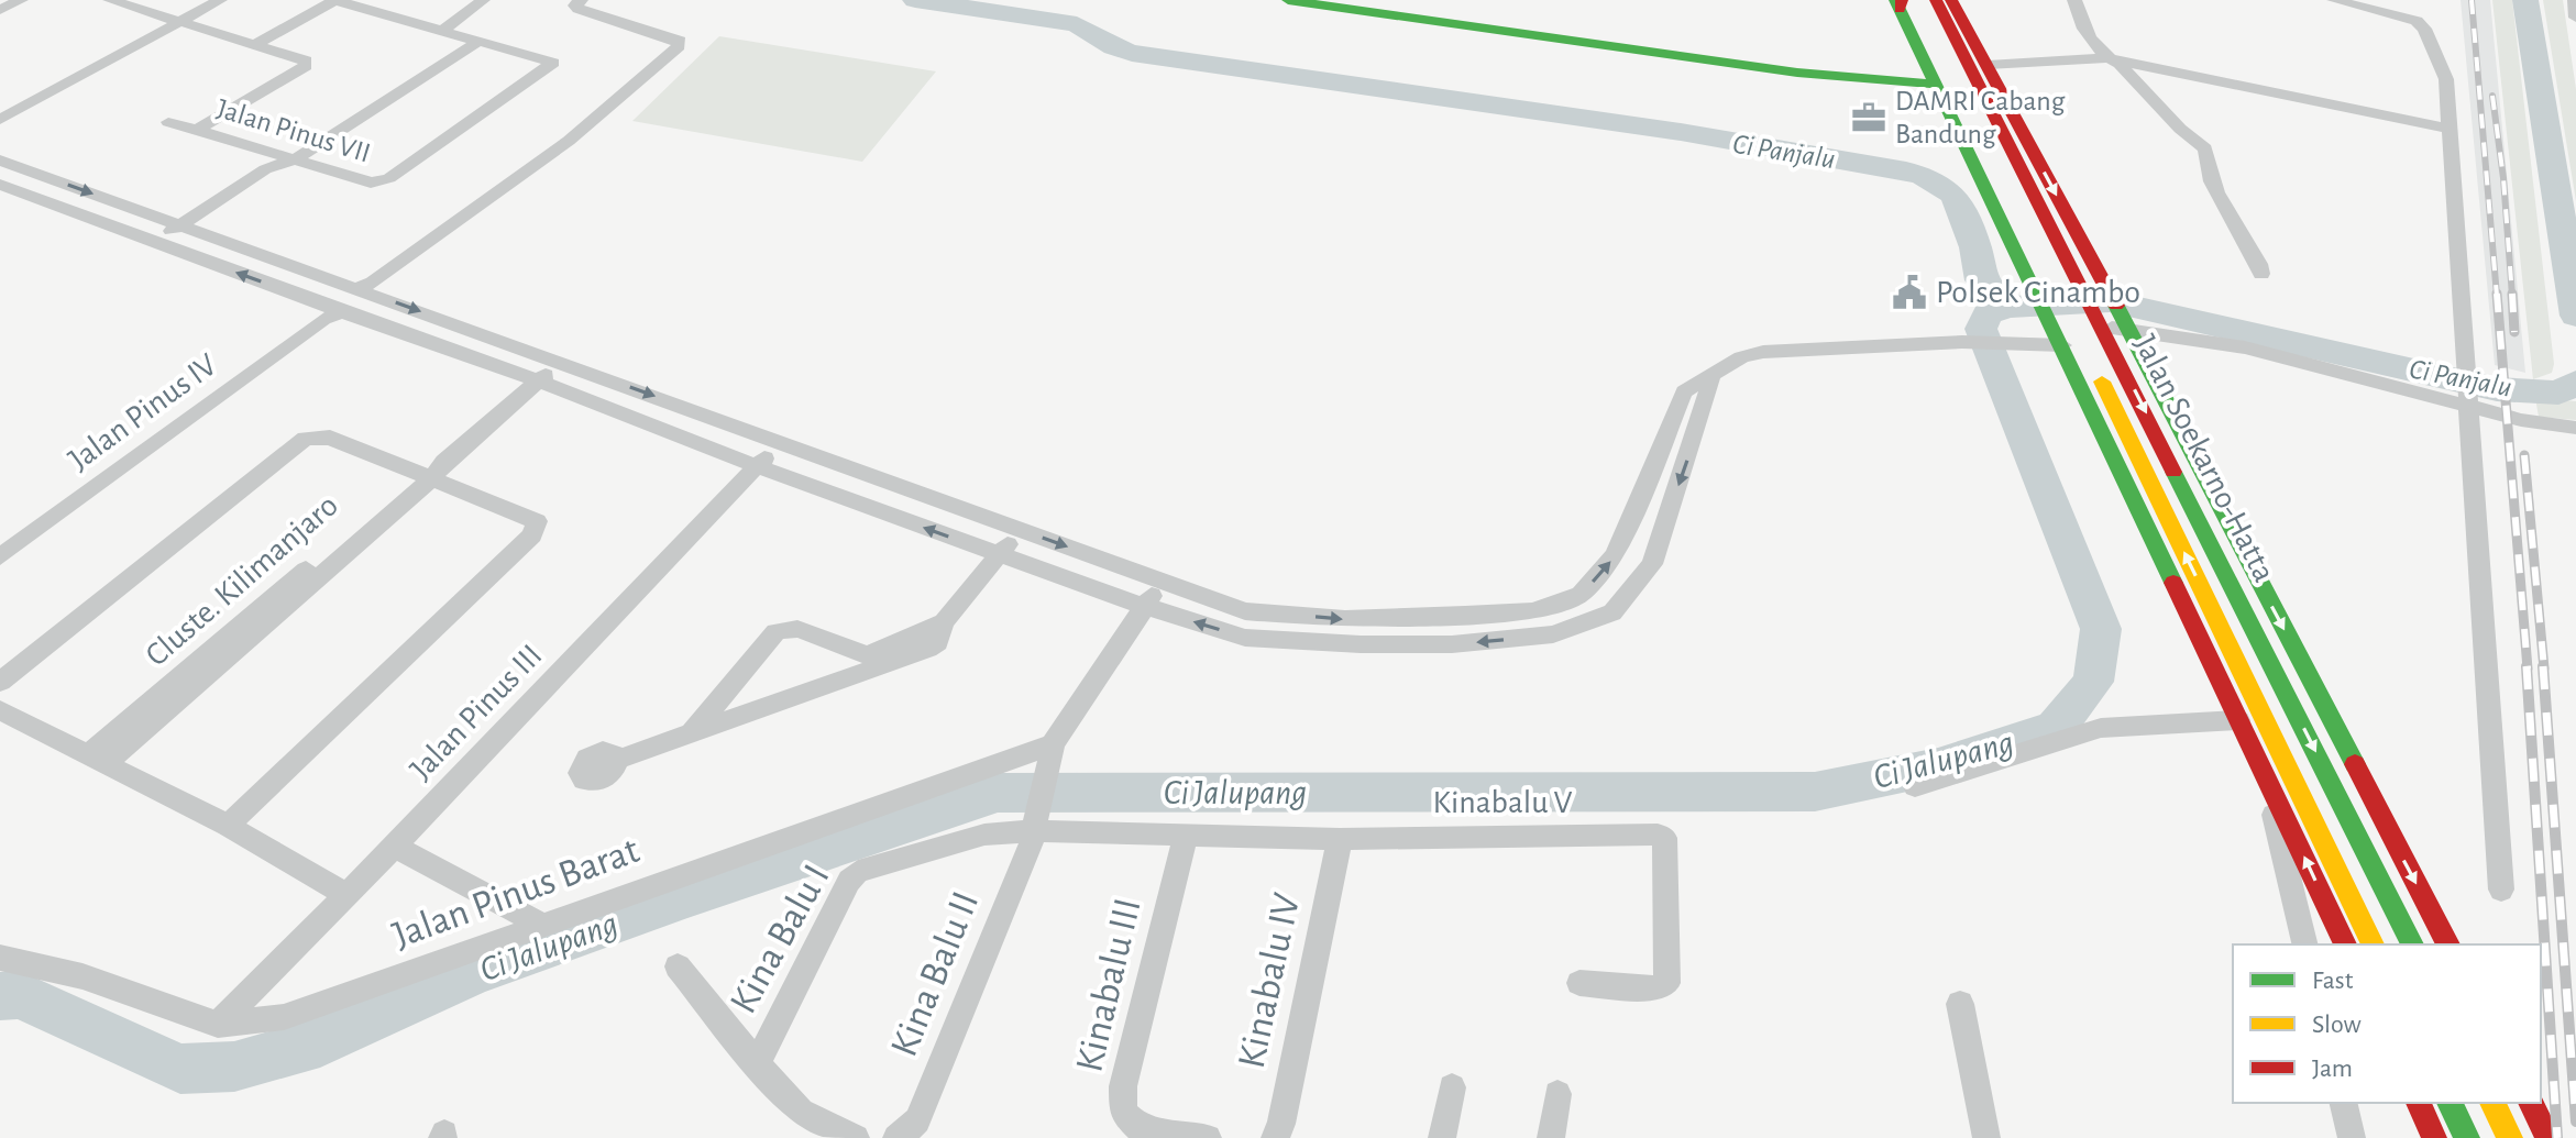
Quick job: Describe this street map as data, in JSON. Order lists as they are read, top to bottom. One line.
{"streets":{"main road":["Jalan Soekarno-Hatta"],"street":["Jalan Pinus VII","Jalan Pinus IV","Cluste. Kilimanjaro","Jalan Pinus III","Kinabalu V","Jalan Pinus Barat","Kina Balu I","Kina Balu II","Kinabalu IV","Kinabalu III"]},"crossings":[["Jalan Pinus III","Jalan Pinus Barat"],["Kinabalu V","Kina Balu I"],["Kinabalu V","Kinabalu IV"],["Kinabalu V","Kinabalu III"],["Jalan Pinus Barat","Kina Balu II"],["Kina Balu I","Kina Balu II"],["Kina Balu I","Kinabalu III"]],"water":["Ci Panjalu","Ci Jalupang"],"places":{"office":["DAMRI Cabang Bandung"],"public building":["Polsek Cinambo"]},"legend":["Fast","Slow","Jam"]}
